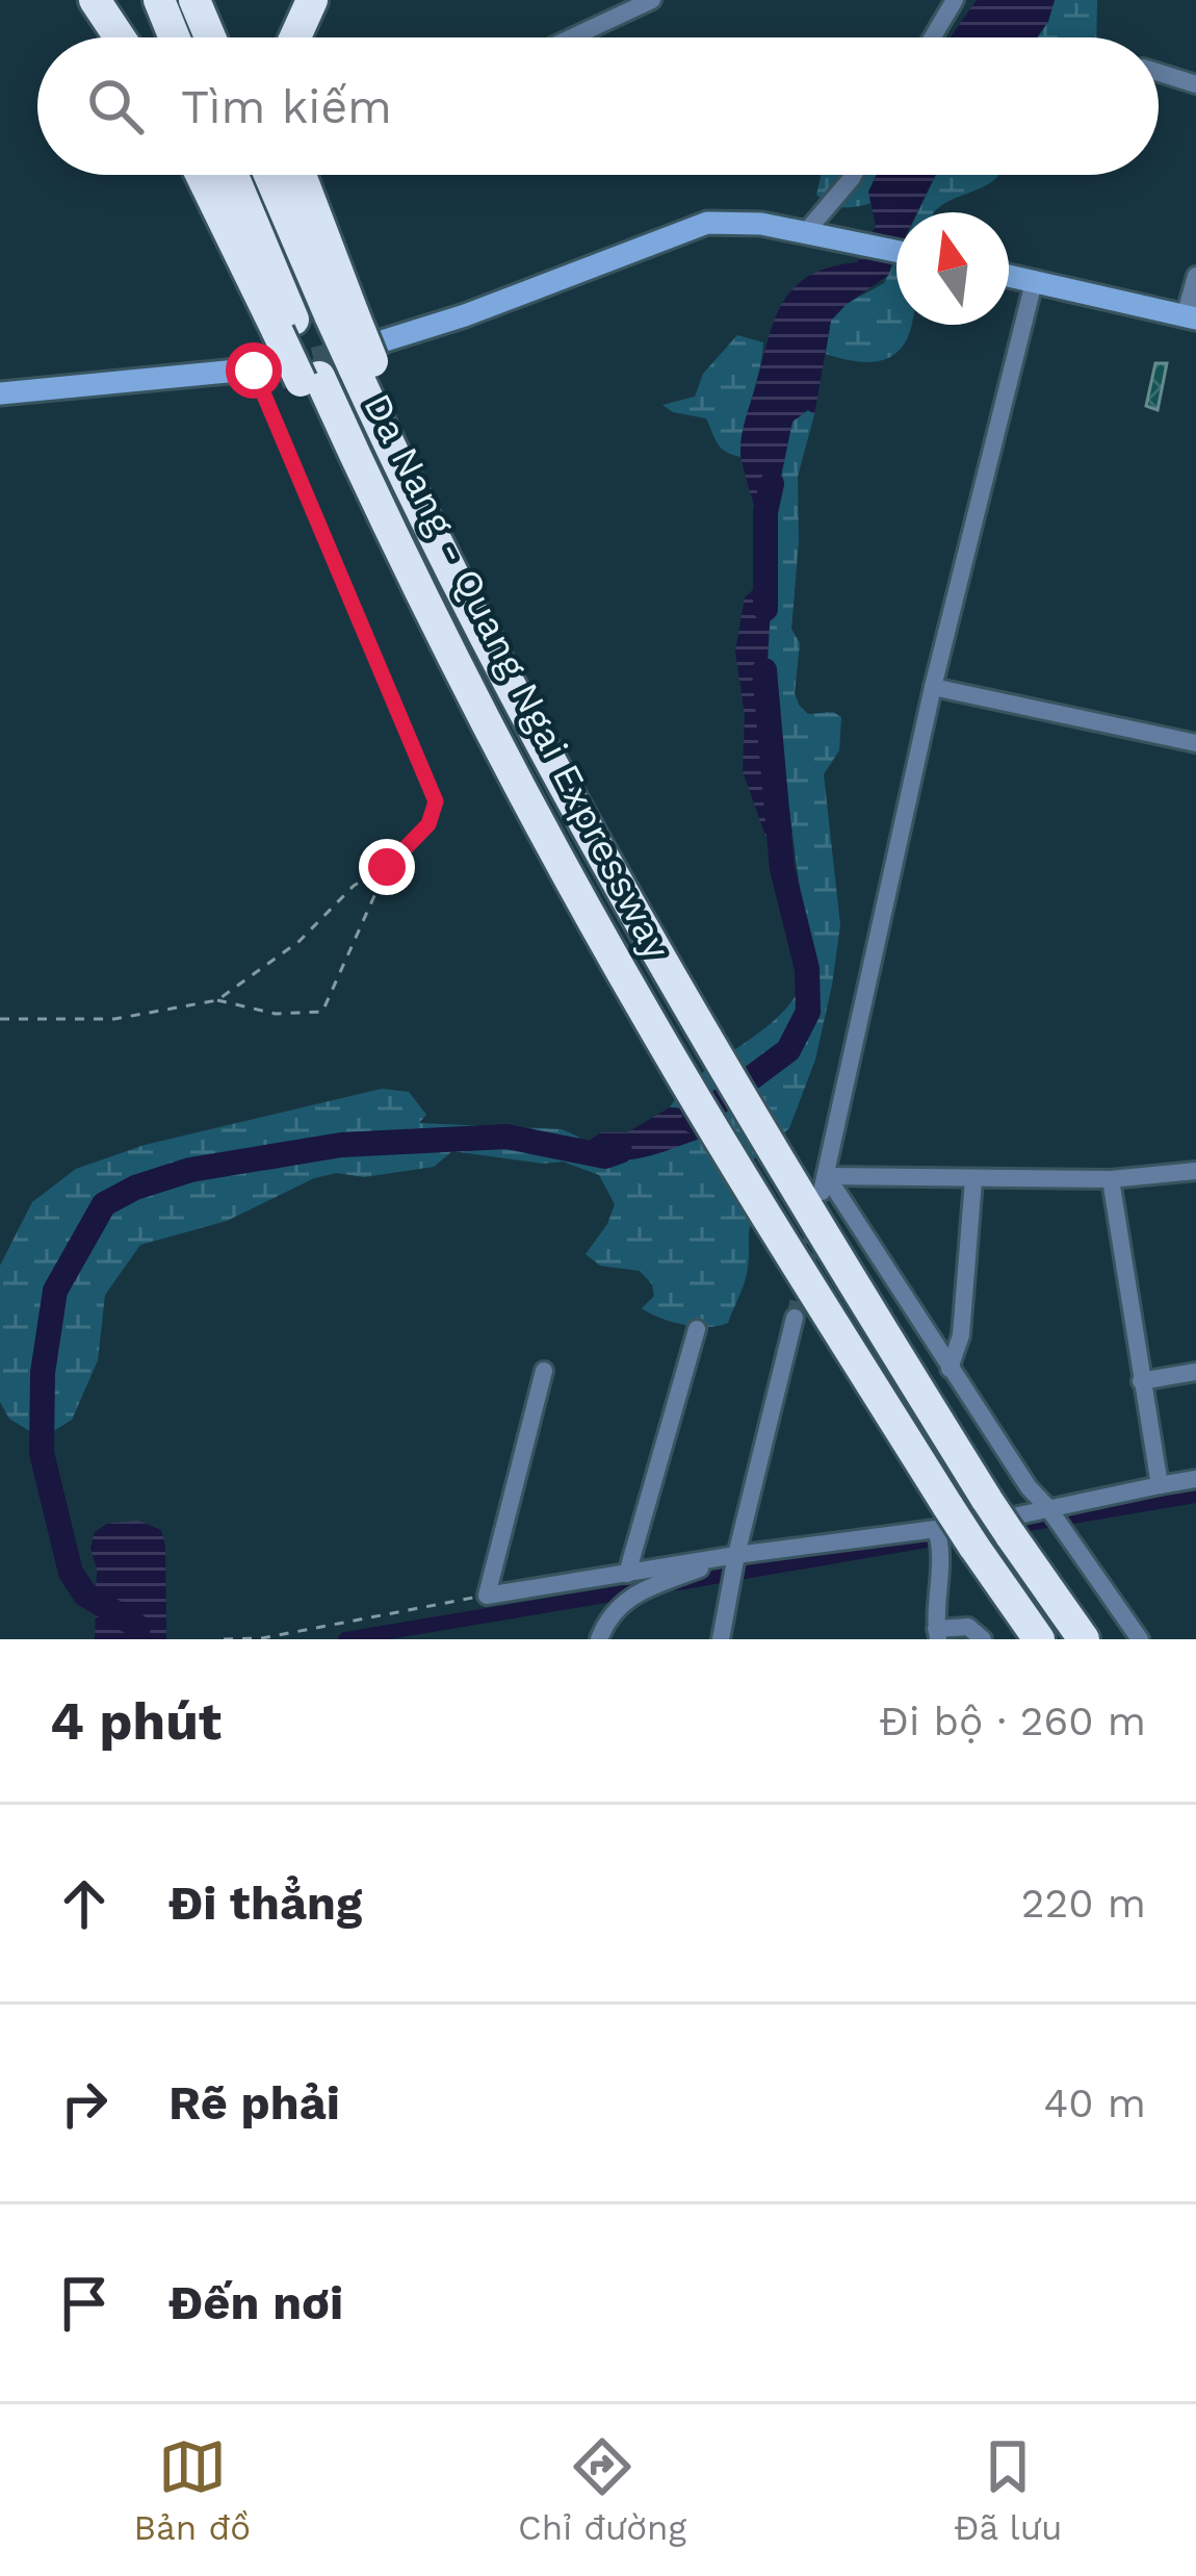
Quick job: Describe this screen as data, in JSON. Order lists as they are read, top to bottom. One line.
{"streets":{"highway":["Da Nang - Quang Ngai Expressway"]},"north":"top","page":{"search":"Tìm kiếm","heading":["4 phút","Đi bộ · 260 m"],"list":[["Đi thẳng","220 m"],["Rẽ phải","40 m"],"Đến nơi"],"nav":["Bản đồ","Chỉ đường","Đã lưu"]}}
